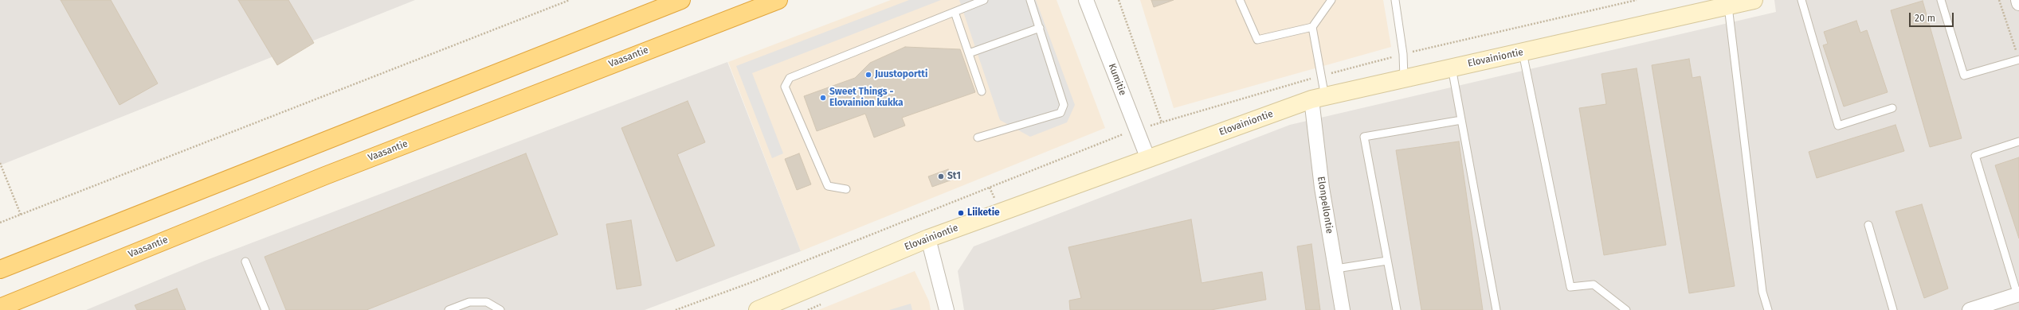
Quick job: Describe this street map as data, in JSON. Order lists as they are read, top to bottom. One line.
{"streets":{"highway":["Vaasantie"],"main road":["Elovainiontie"],"street":["Kumitie","Elonpellontie"]},"crossings":[["Elovainiontie","Kumitie"],["Elovainiontie","Elonpellontie"]],"places":["Juustoportti","Sweet Things - Elovainion kukka","St1","Liiketie"],"scale_bar":"20 m"}
